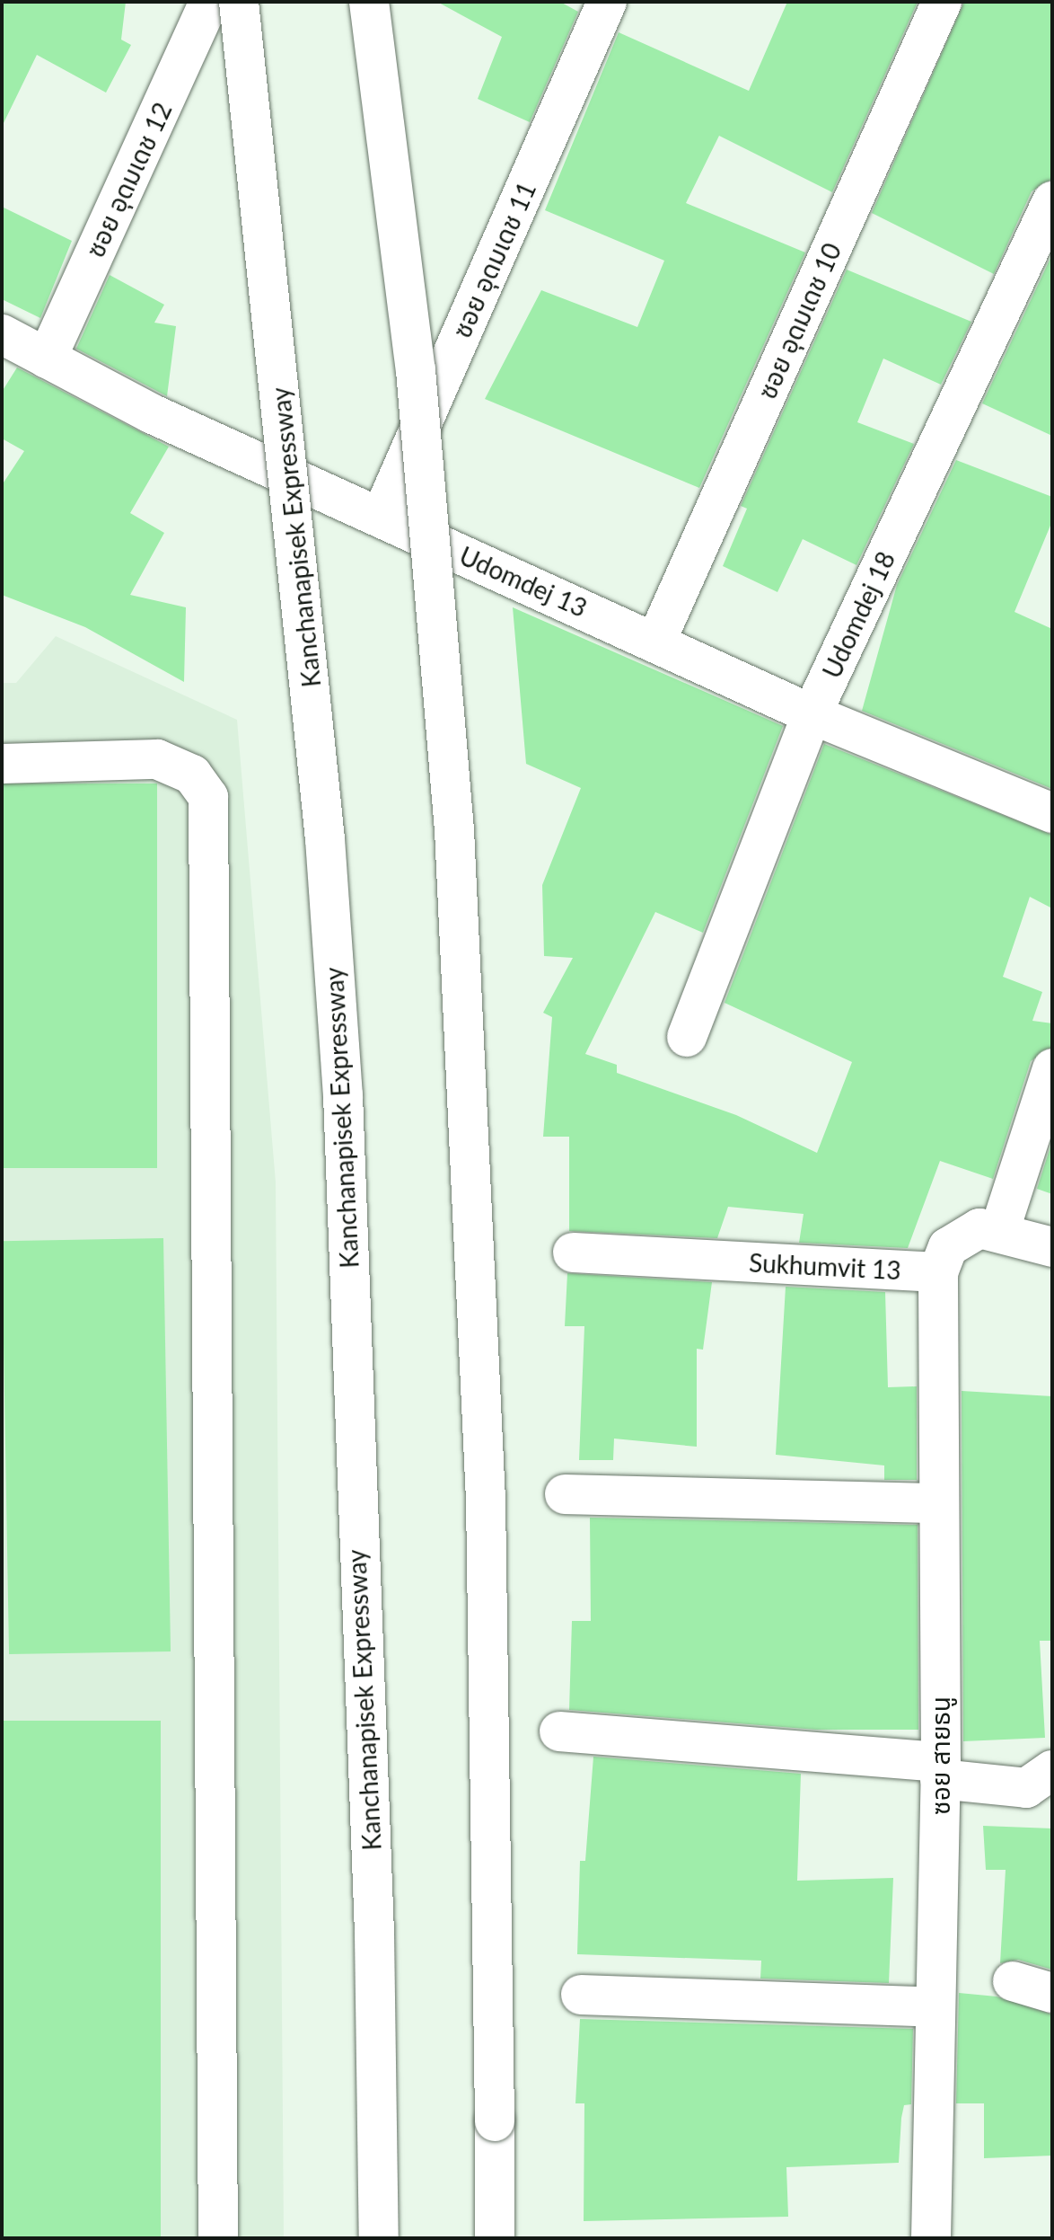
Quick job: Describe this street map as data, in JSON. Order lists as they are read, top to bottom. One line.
{"streets":{"main road":["ซอย อุดมเดช 12","ซอย อุดมเดช 11","ซอย อุดมเดช 10","Kanchanapisek Expressway","Udomdej 13","Udomdej 18","Sukhumvit 13","ซอย สายธนู"]},"crossings":[["ซอย อุดมเดช 12","Udomdej 13"],["ซอย อุดมเดช 11","Udomdej 13"],["ซอย อุดมเดช 10","Udomdej 13"],["Udomdej 13","Udomdej 18"],["Sukhumvit 13","ซอย สายธนู"]]}
